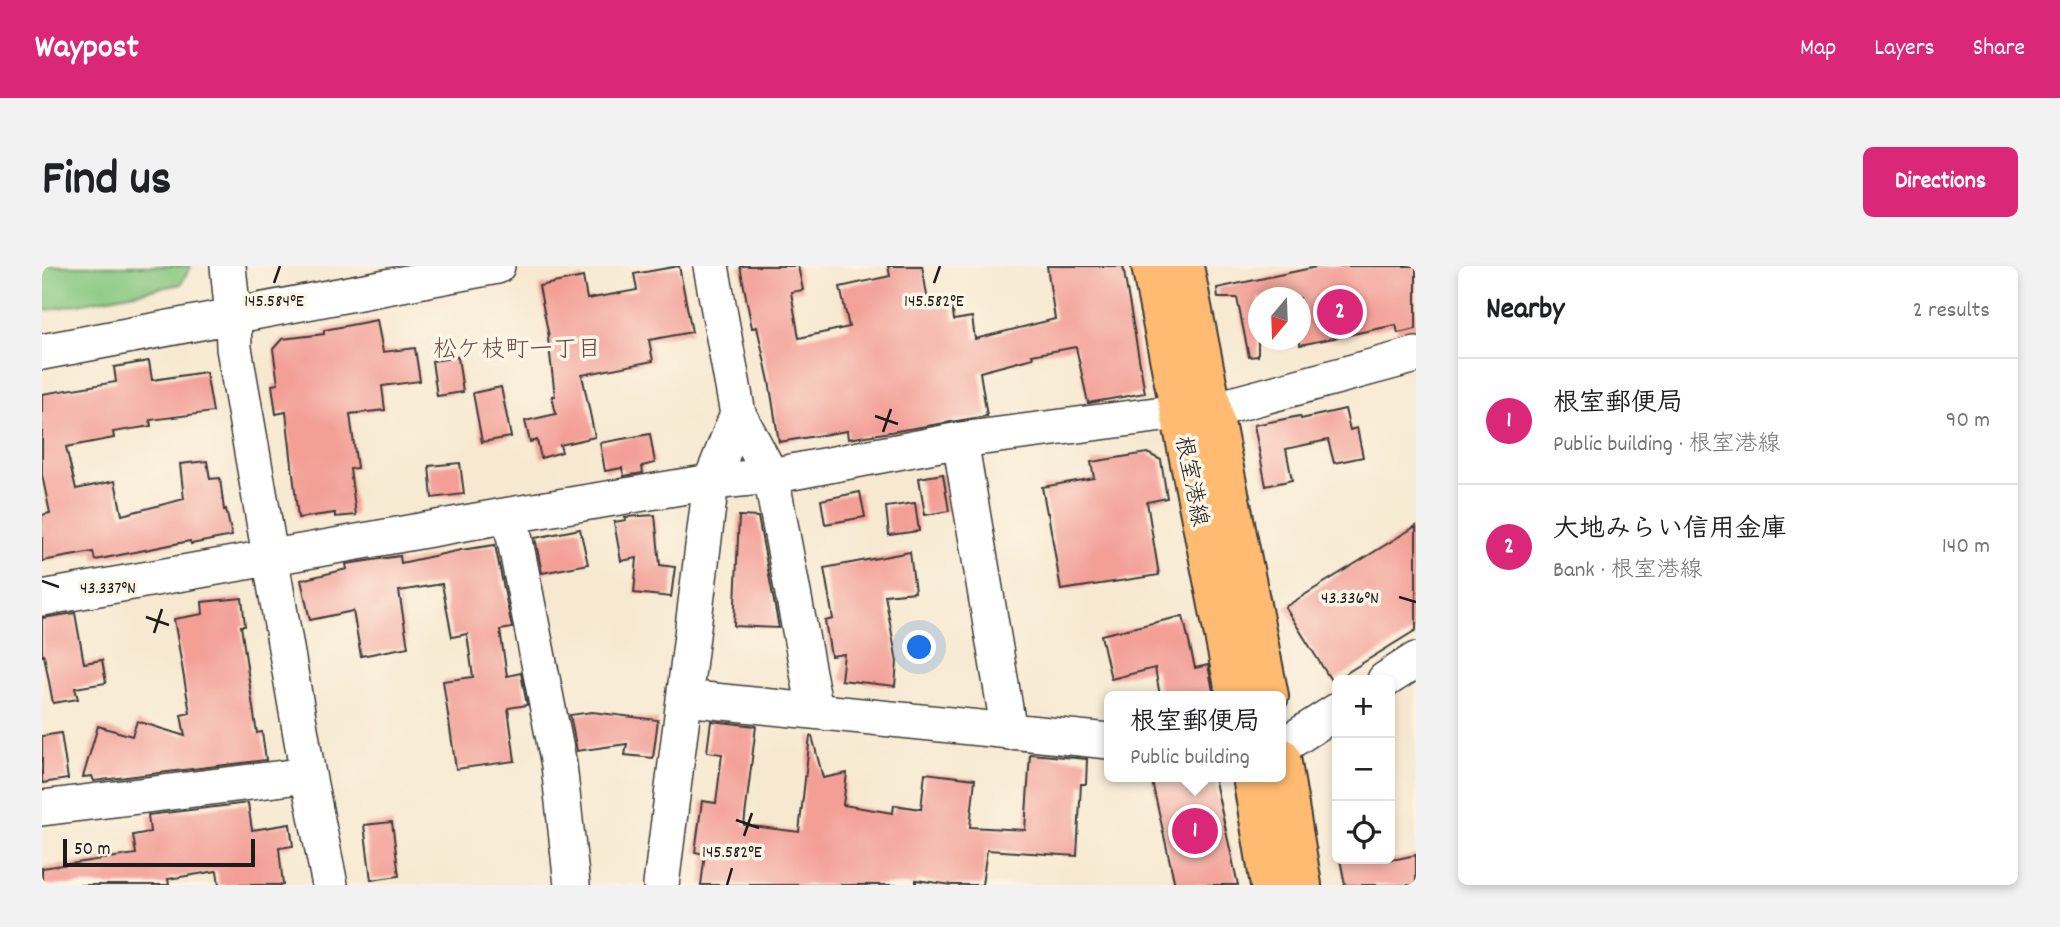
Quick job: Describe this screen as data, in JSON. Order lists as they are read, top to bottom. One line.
{"streets":{"main road":["根室港線"]},"districts":["松ケ枝町一丁目"],"scale_bar":"50 m","north":"bottom","page":{"header":"Waypost","nav":["Map","Layers","Share"],"title":"Find us","buttons":"Directions","heading":["Nearby","2 results"],"pins":["2","1"],"list":[{"mark":"1","name":"根室郵便局","note":"Public building · 根室港線","value":"90 m"},{"mark":"2","name":"大地みらい信用金庫","note":"Bank · 根室港線","value":"140 m"}],"map_buttons":["+","−"],"popup":["根室郵便局","Public building"],"scale":"50 m"},"coordinates":["145.584°E","145.582°E","43.337°N","43.336°N"]}
